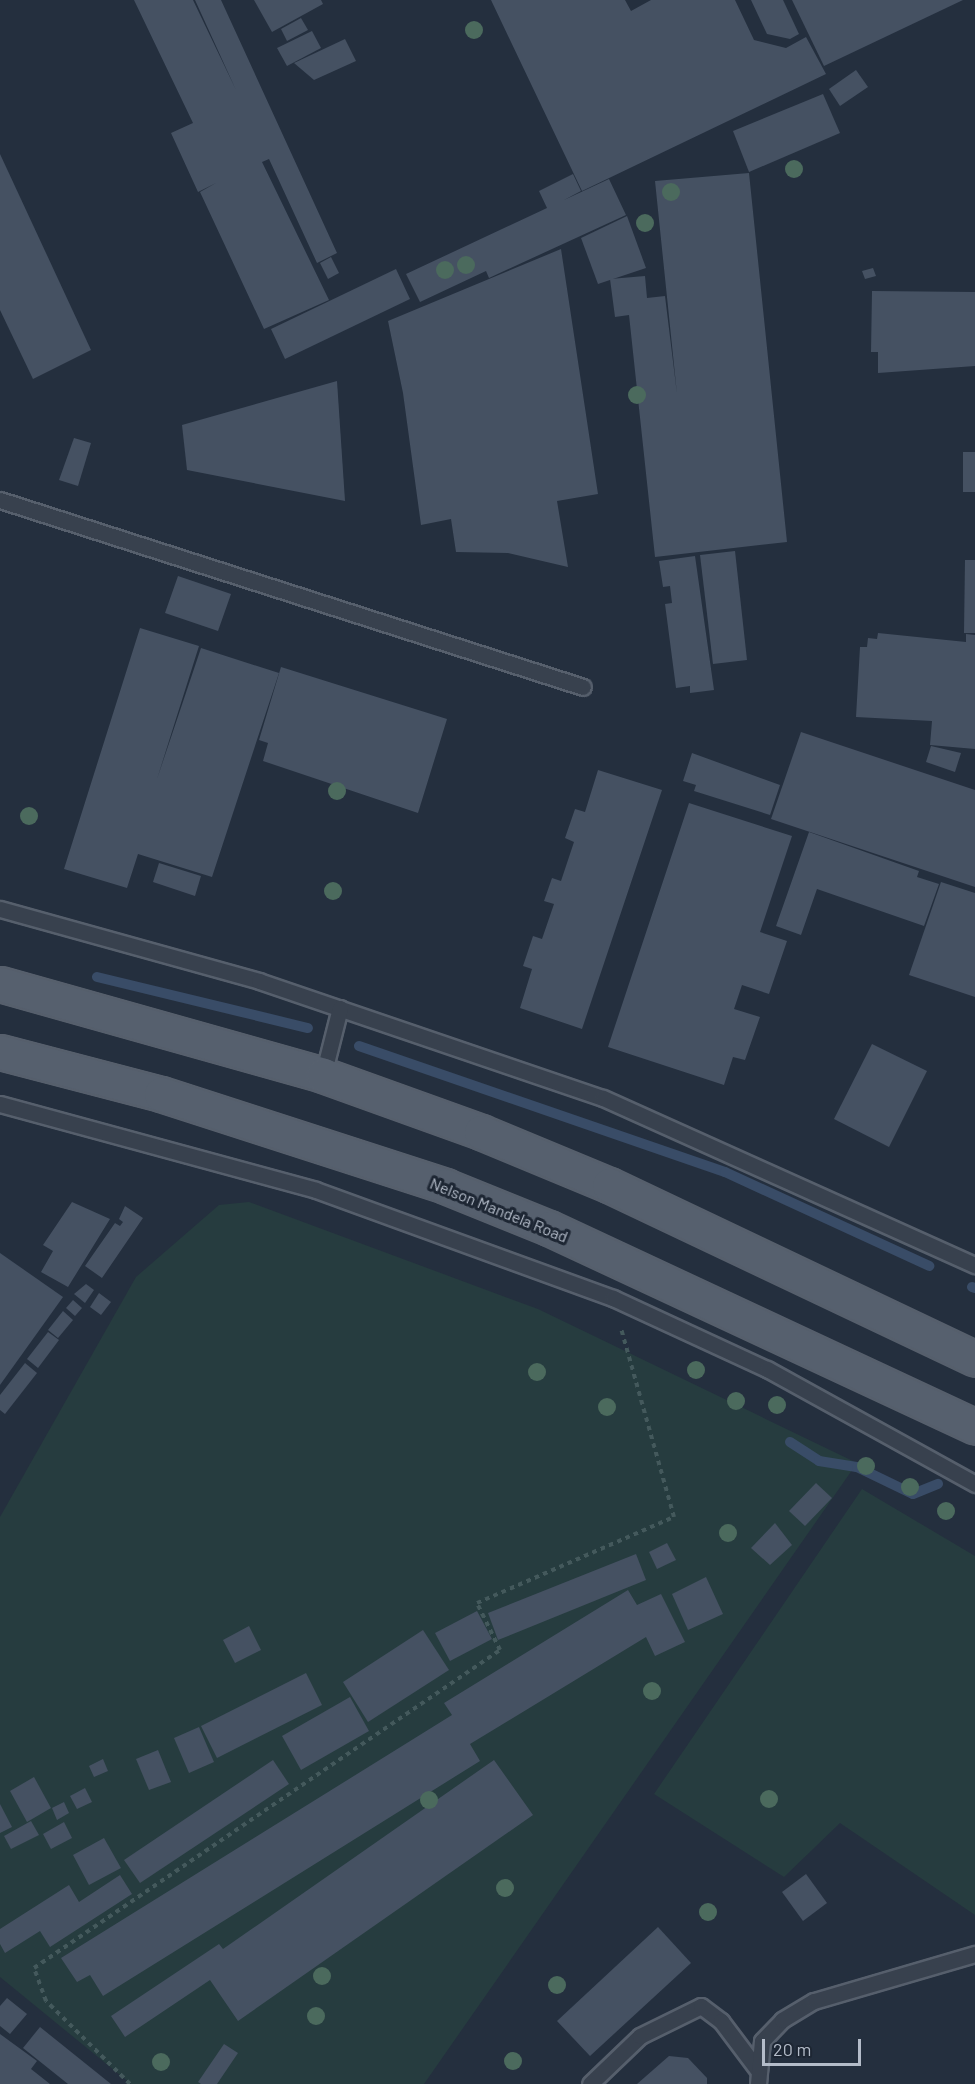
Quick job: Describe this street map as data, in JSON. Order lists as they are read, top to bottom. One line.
{"streets":{"main road":["Nelson Mandela Road"]},"scale_bar":"20 m"}
